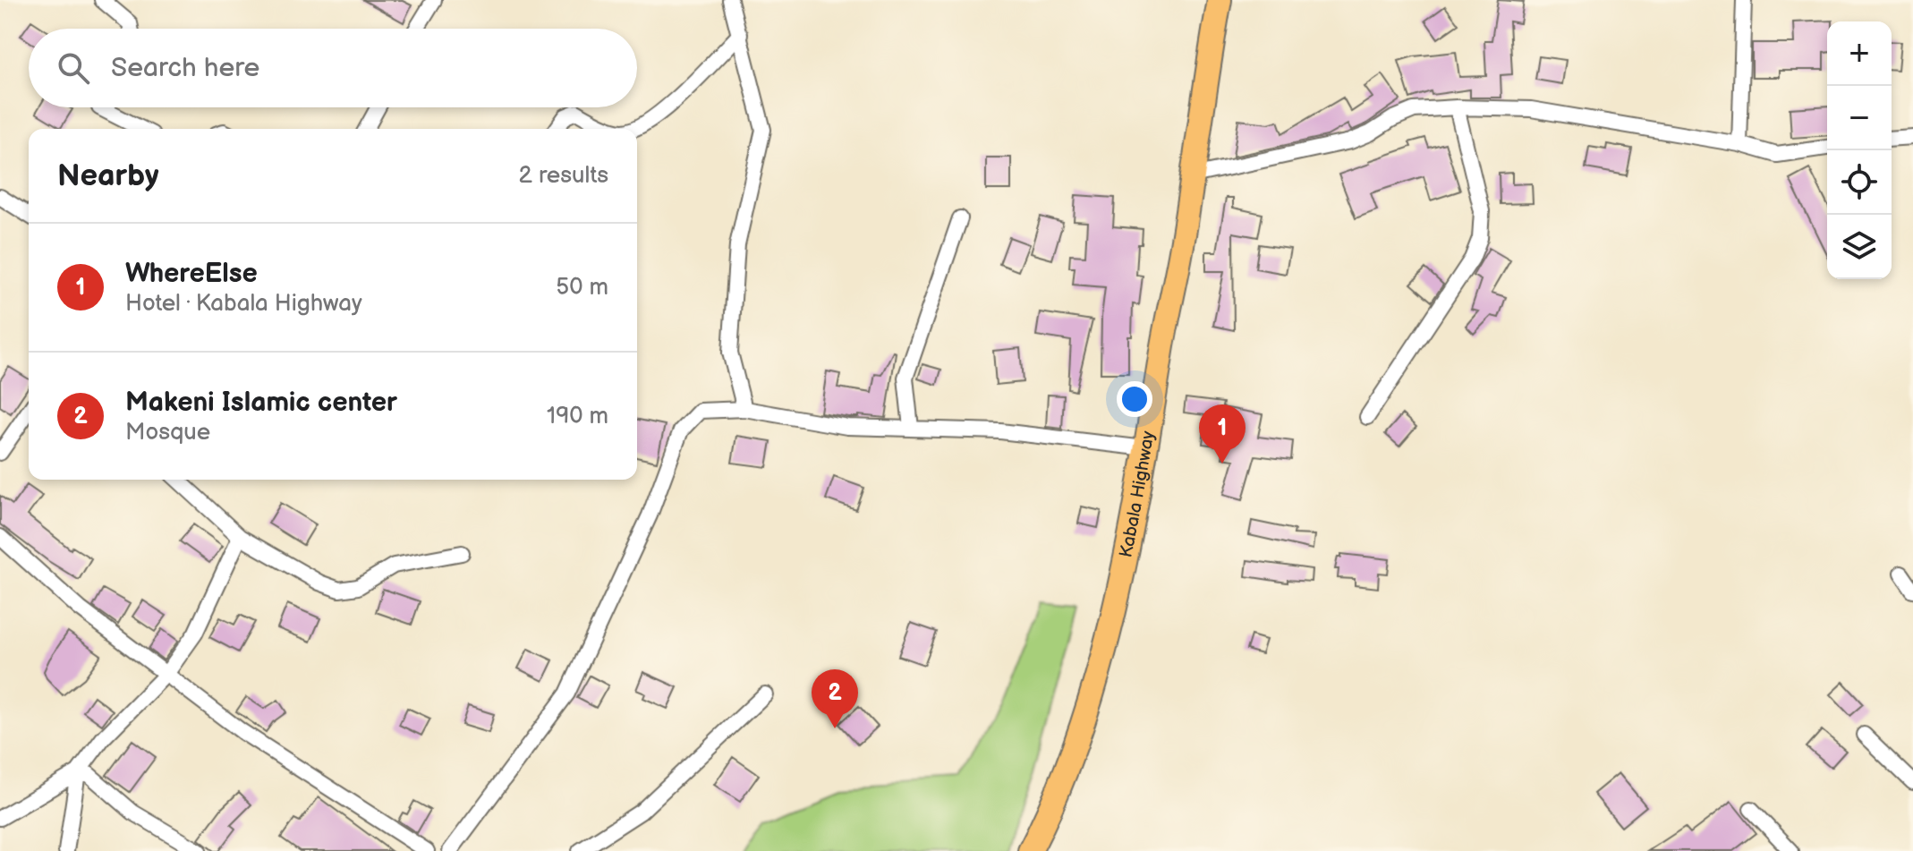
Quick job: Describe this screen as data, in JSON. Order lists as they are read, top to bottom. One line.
{"streets":{"main road":["Kabala Highway"]},"page":{"map_buttons":["+","−"],"search":"Search here","heading":["Nearby","2 results"],"list":[{"mark":"1","name":"WhereElse","note":"Hotel · Kabala Highway","value":"50 m"},{"mark":"2","name":"Makeni Islamic center","note":"Mosque","value":"190 m"}],"pins":["1","2"]}}
